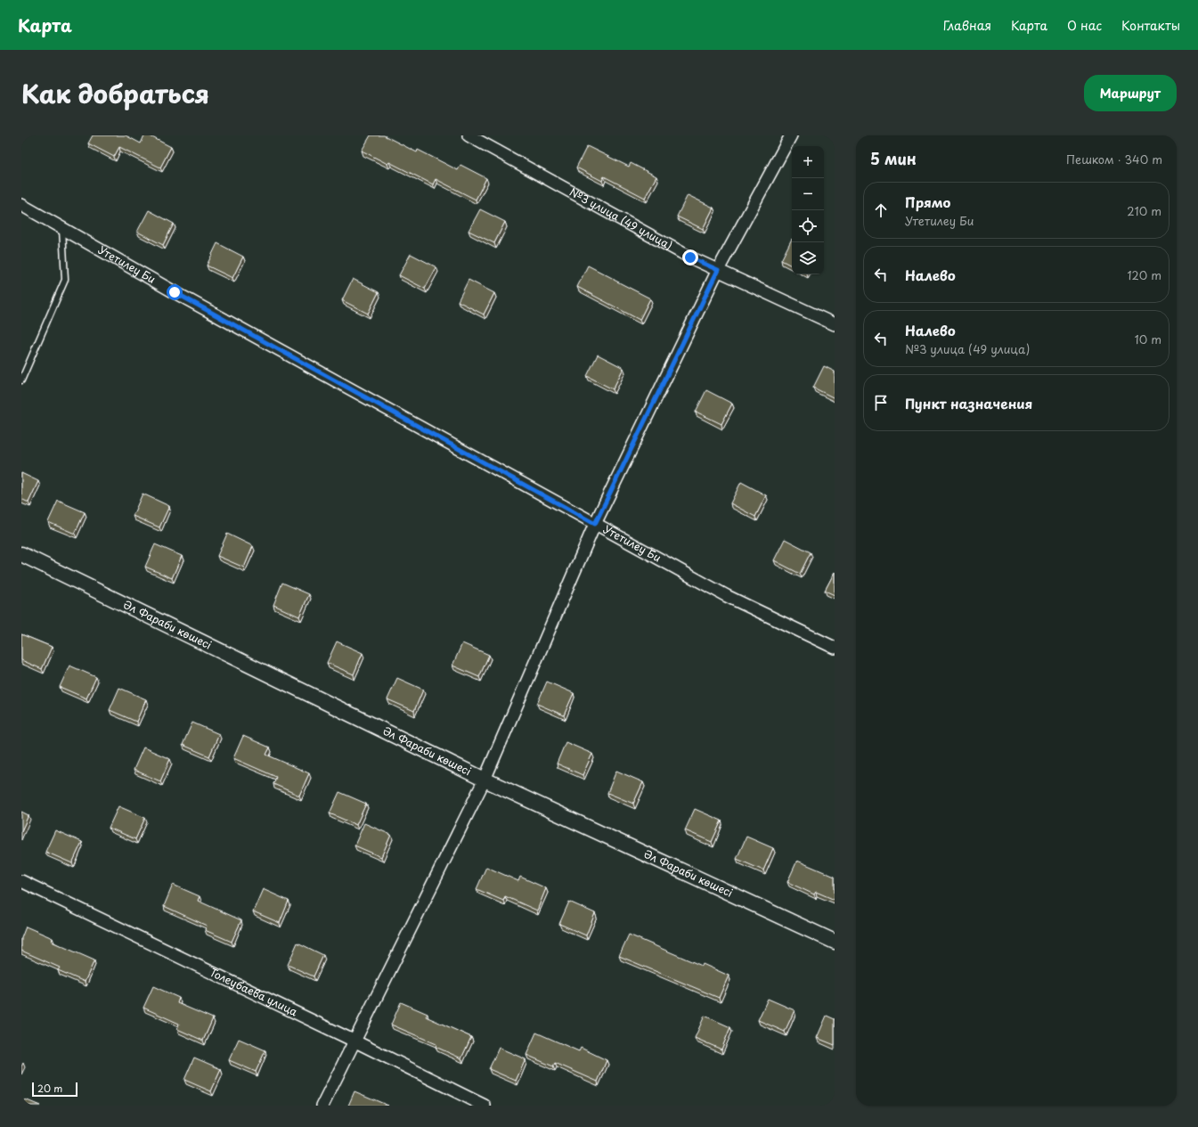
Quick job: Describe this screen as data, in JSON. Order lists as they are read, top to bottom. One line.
{"streets":{"street":["№3 улица (49 улица)","Утетилеу Би","Әл Фараби көшесі","Толеубаева улица"]},"scale_bar":"20 m","page":{"header":"Карта","nav":["Главная","Карта","О нас","Контакты"],"title":"Как добраться","buttons":"Маршрут","heading":["5 мин","Пешком · 340 m"],"map_buttons":["+","−"],"list":[["Прямо","Утетилеу Би","210 m"],["Налево","120 m"],["Налево","№3 улица (49 улица)","10 m"],"Пункт назначения"],"scale":"20 m"}}
